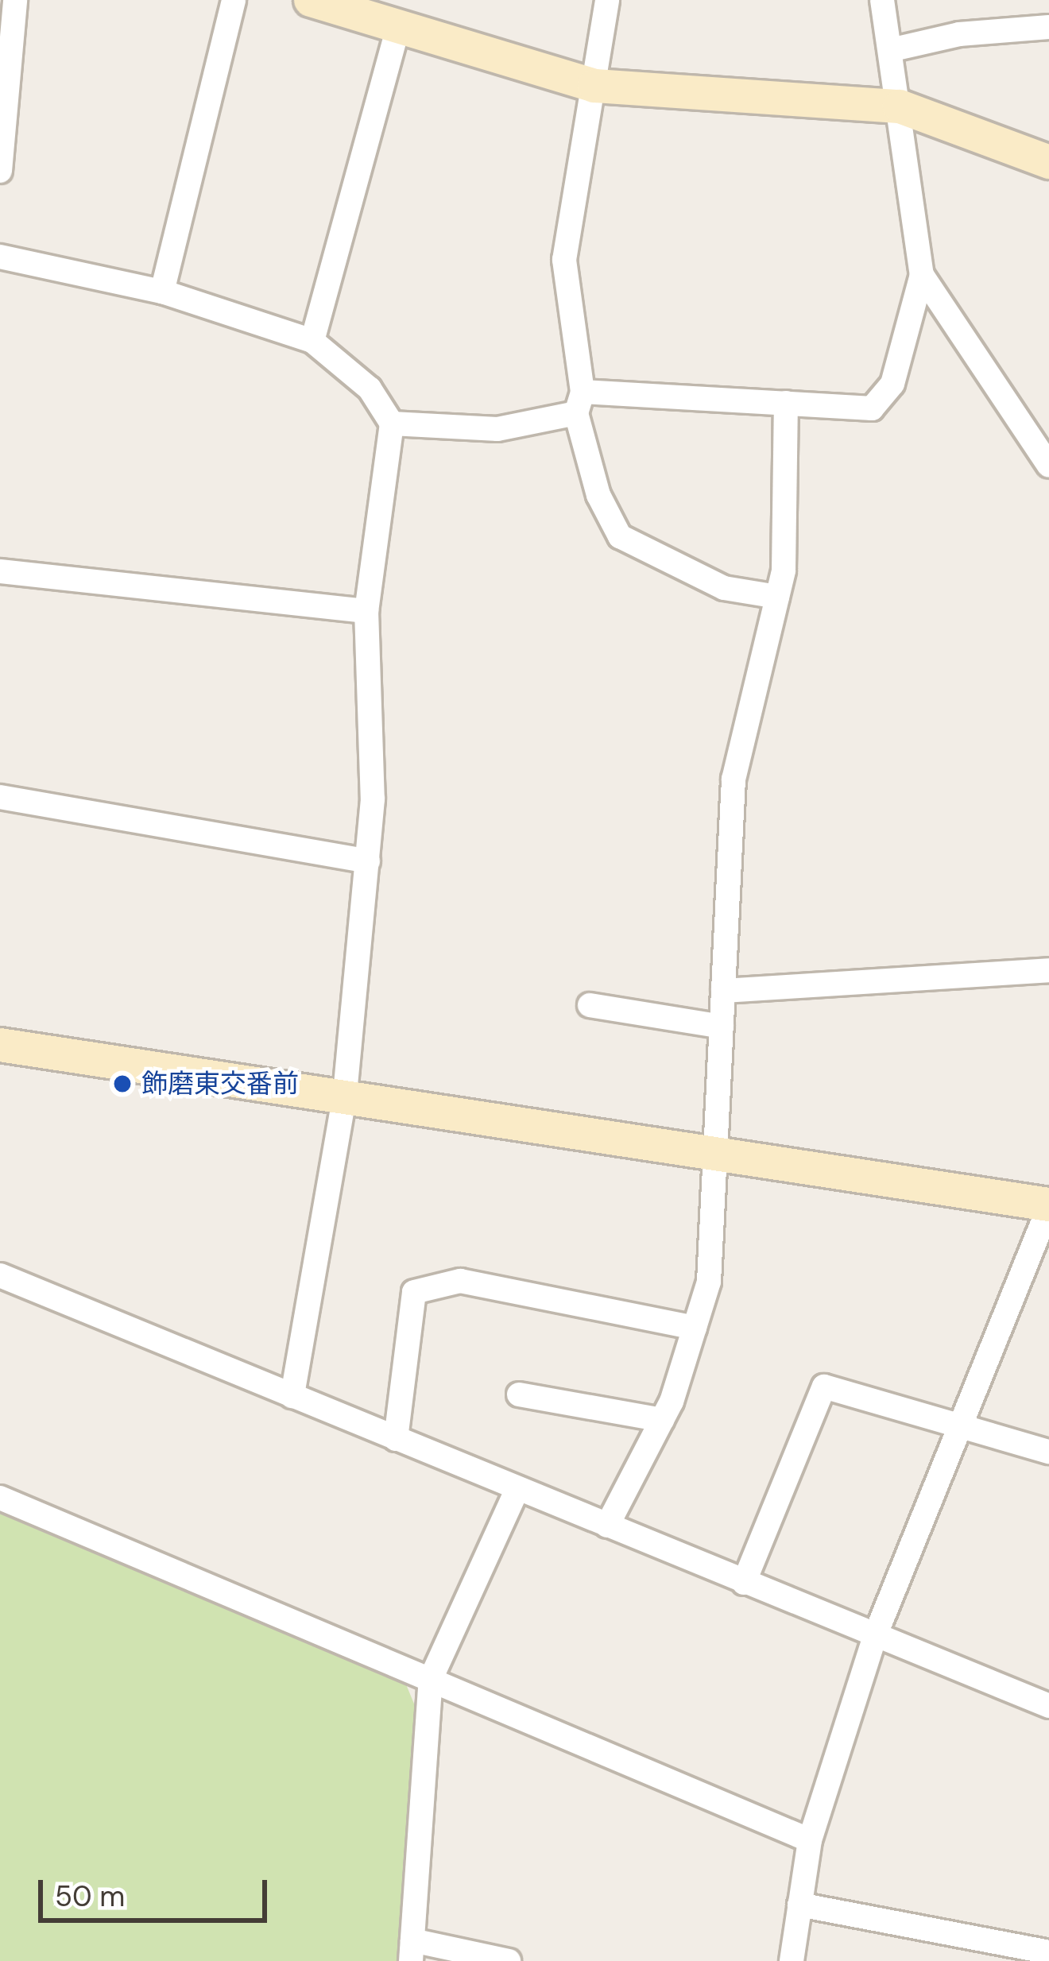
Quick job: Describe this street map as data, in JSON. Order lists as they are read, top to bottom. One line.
{"places":["飾磨東交番前"],"scale_bar":"50 m"}
